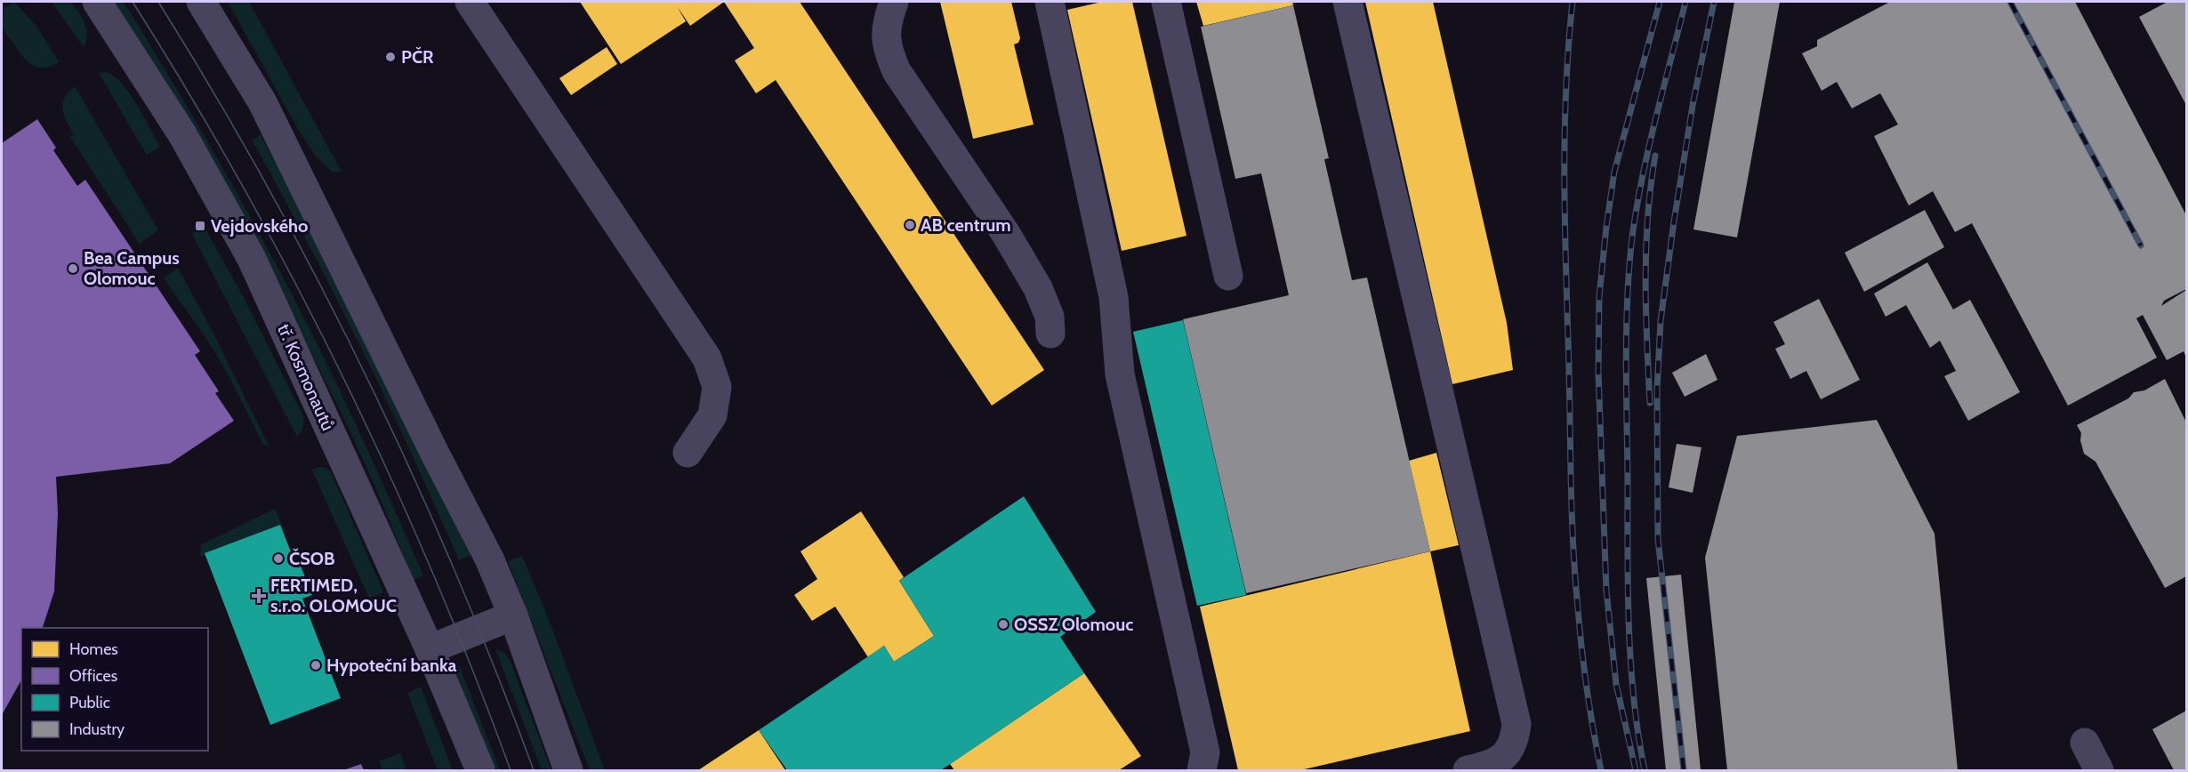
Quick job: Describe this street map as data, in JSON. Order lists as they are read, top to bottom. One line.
{"streets":{"street":["tř. Kosmonautů"]},"places":{"other":["PČR","AB centrum","Bea Campus Olomouc","ČSOB","OSSZ Olomouc","Hypoteční banka"],"transit":["Vejdovského"],"health":["FERTIMED, s.r.o. OLOMOUC"]},"legend":["Homes","Offices","Public","Industry"]}
